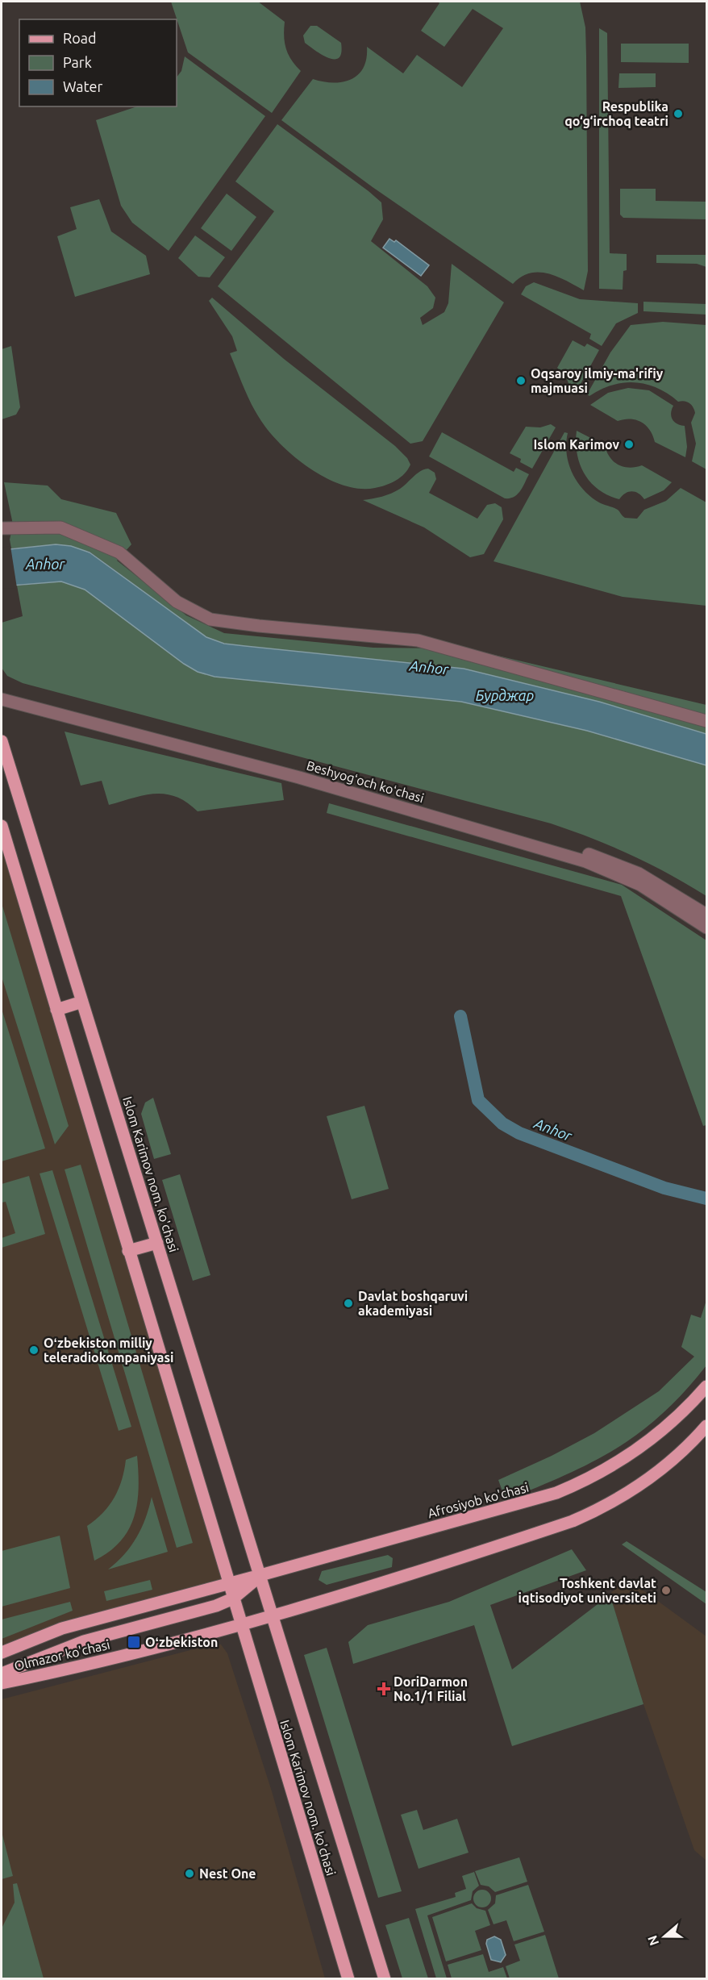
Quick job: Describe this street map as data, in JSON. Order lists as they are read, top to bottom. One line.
{"streets":{"main road":["Islom Karimov nom. ko'chasi","Afrosiyob ko'chasi","Olmazor ko'chasi"],"street":["Beshyogʻoch koʻchasi"]},"crossings":[["Islom Karimov nom. ko'chasi","Afrosiyob ko'chasi"],["Islom Karimov nom. ko'chasi","Olmazor ko'chasi"],["Afrosiyob ko'chasi","Olmazor ko'chasi"]],"water":["Anhor","Бурджар"],"places":{"other":["Respublika qo‘g‘irchoq teatri","Oqsaroy ilmiy-ma'rifiy majmuasi","Islom Karimov","Davlat boshqaruvi akademiyasi","Oʻzbekiston milliy teleradiokompaniyasi","Toshkent davlat iqtisodiyot universiteti","Nest One"],"transit":["Oʻzbekiston"],"health":["DoriDarmon No.1/1 Filial"]},"legend":["Road","Park","Water"],"north":"left"}
